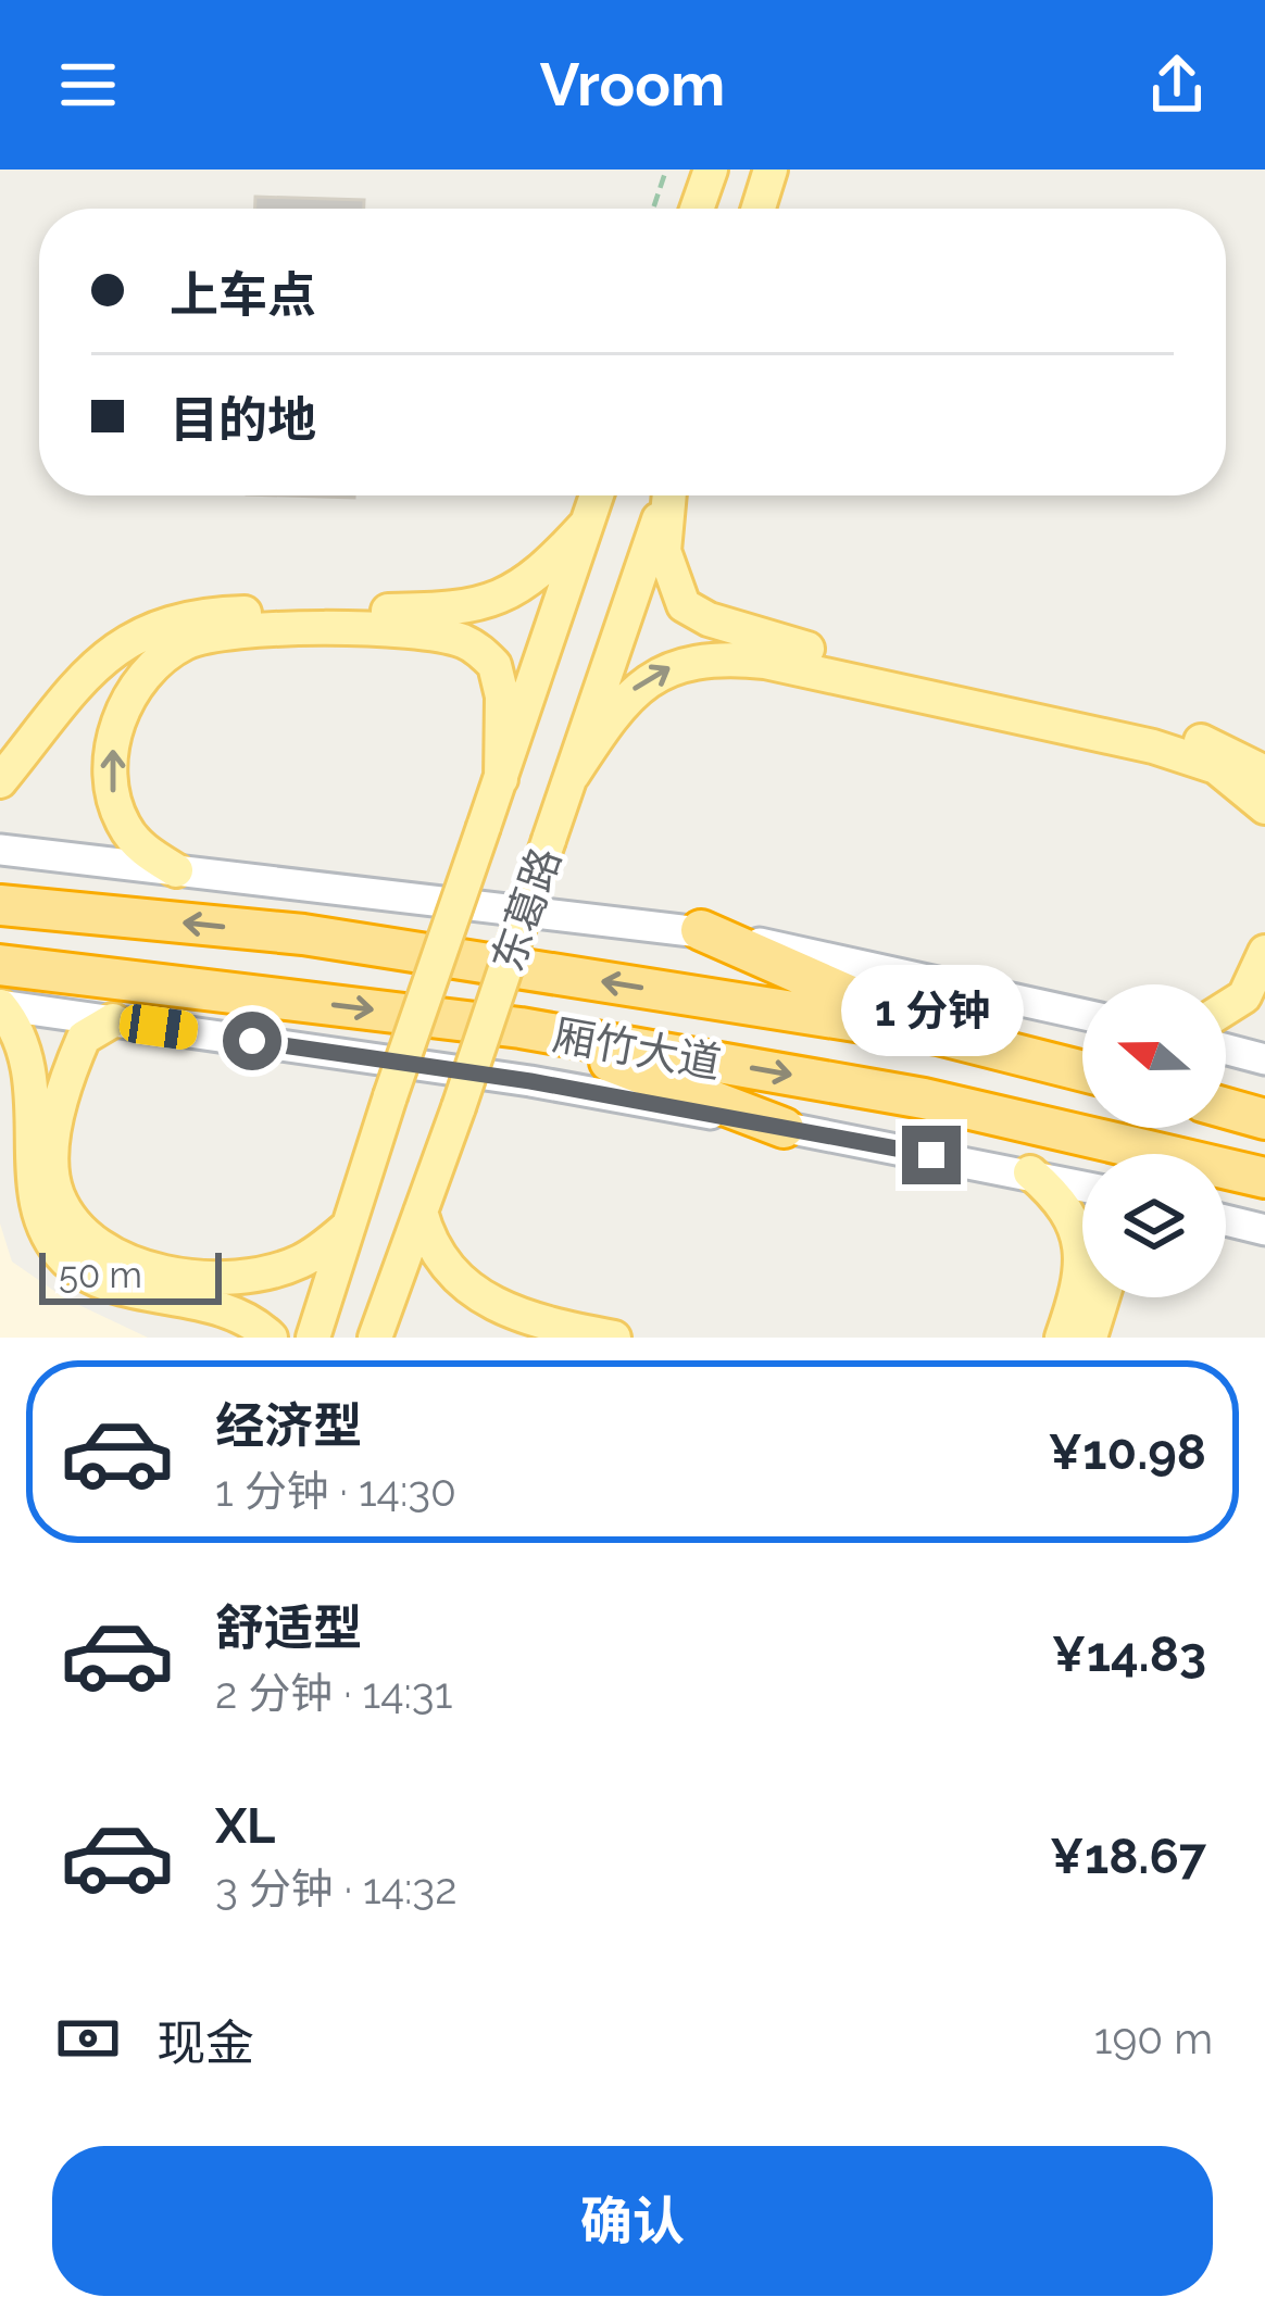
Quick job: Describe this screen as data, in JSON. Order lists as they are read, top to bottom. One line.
{"streets":{"highway":["厢竹大道"],"main road":["东葛路"]},"scale_bar":"50 m","north":"left","page":{"header":"Vroom","banner":["上车点","目的地"],"bubble":"1 分钟","scale":"50 m","list":[{"name":"经济型","note":"1 分钟 · 14:30","value":"¥10.98"},{"name":"舒适型","note":"2 分钟 · 14:31","value":"¥14.83"},{"name":"XL","note":"3 分钟 · 14:32","value":"¥18.67"}],"pay":["现金","190 m"],"buttons":"确认"}}
